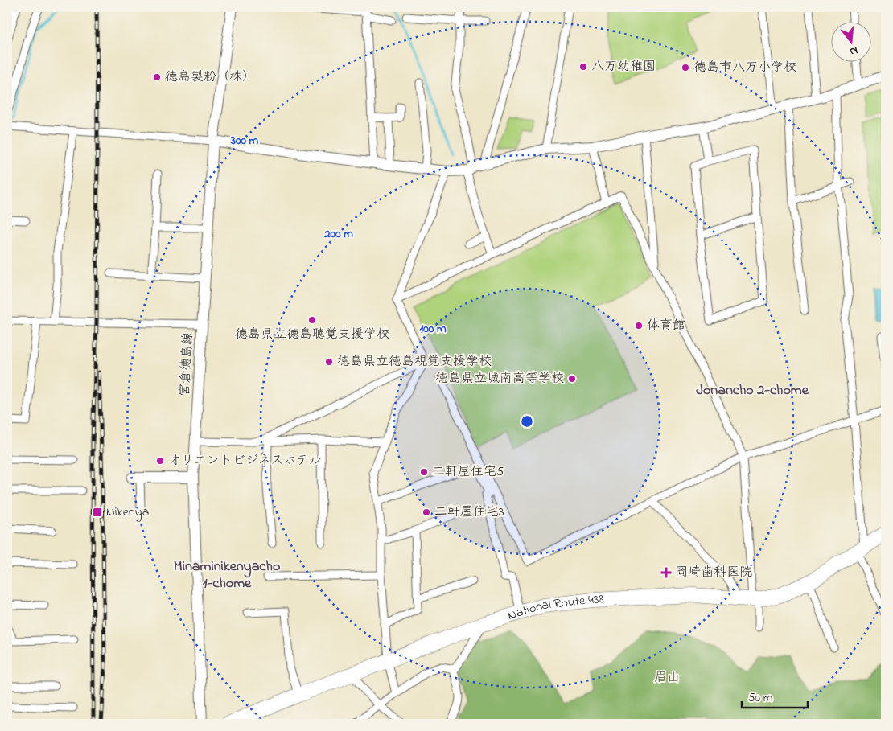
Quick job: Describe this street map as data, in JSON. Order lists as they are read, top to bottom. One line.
{"streets":{"highway":["National Route 438"],"street":["宮倉徳島線"]},"districts":["Jonancho 2-chome","Minaminikenyacho 1-chome"],"parks":["眉山"],"places":{"other":["八万幼稚園","徳島市八万小学校","徳島製粉（株）","徳島県立徳島聴覚支援学校","体育館","徳島県立徳島視覚支援学校","徳島県立城南高等学校","オリエントビジネスホテル","二軒屋住宅5","二軒屋住宅3"],"transit":["Nikenya"],"health":["岡崎歯科医院"]},"scale_bar":"50 m","north":"bottom","rings":["300 m","200 m","100 m"]}
